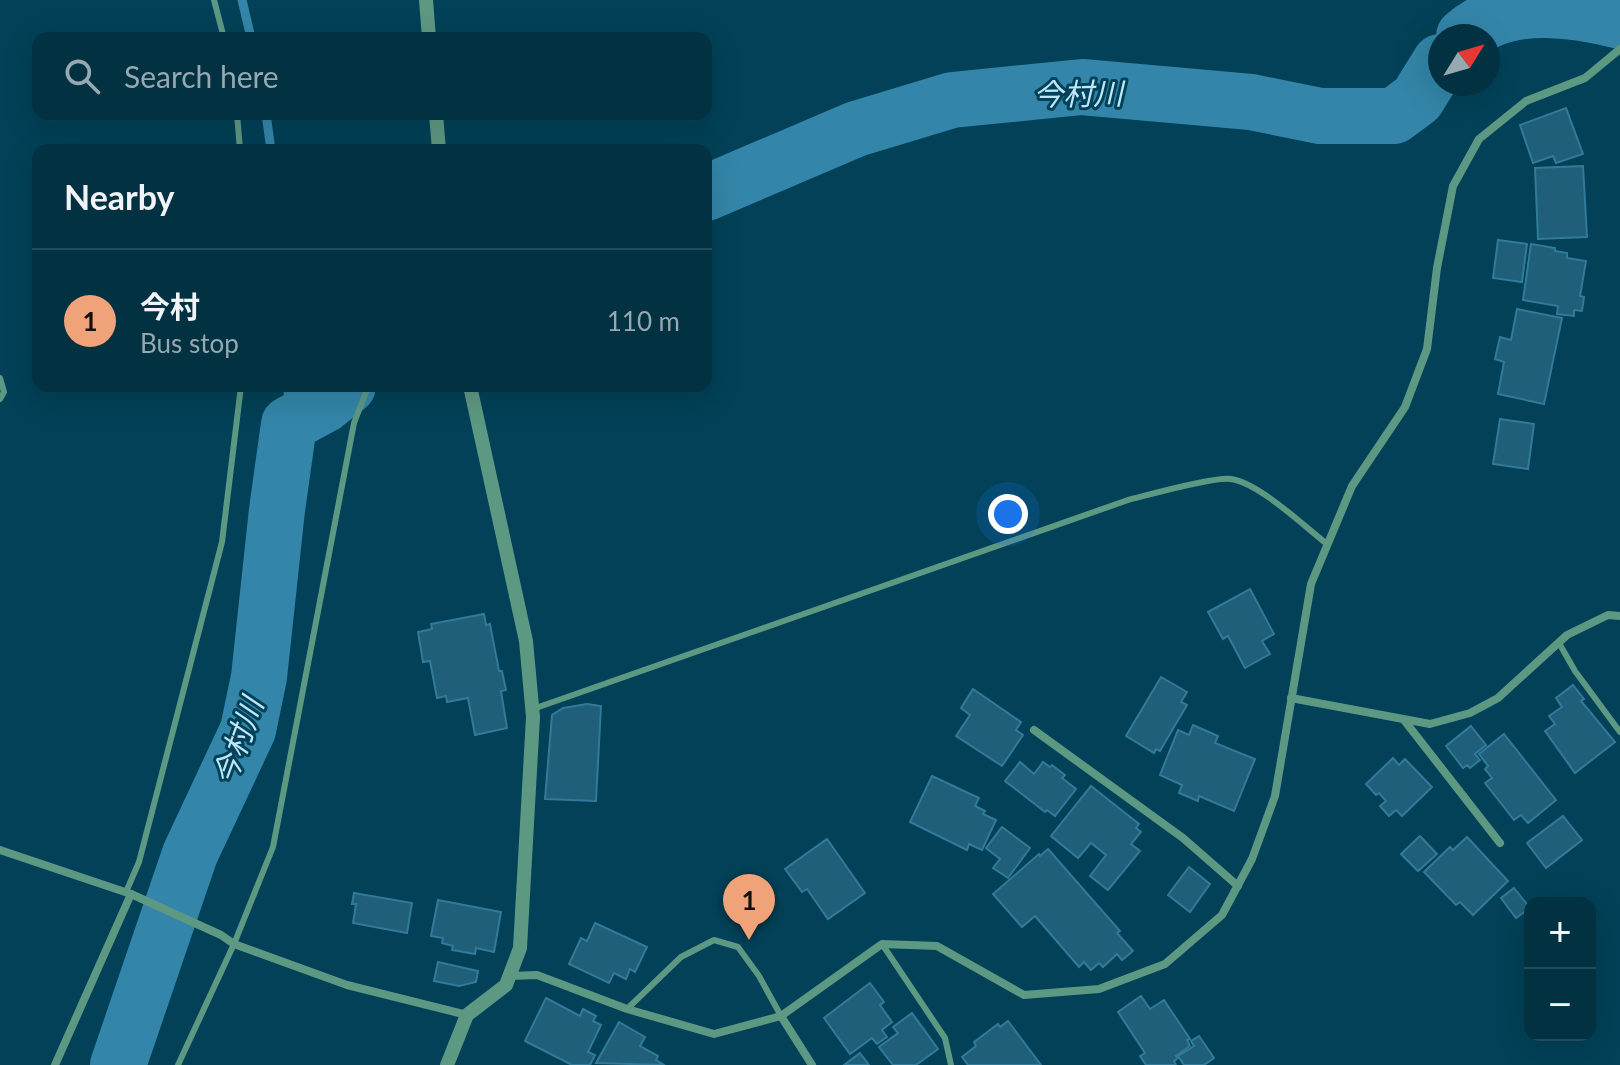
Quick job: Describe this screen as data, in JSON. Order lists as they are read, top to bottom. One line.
{"water":["今村川"],"north":"top right","page":{"search":"Search here","heading":"Nearby","list":[{"mark":"1","name":"今村","note":"Bus stop","value":"110 m"}],"pins":"1","map_buttons":["+","−"]}}
